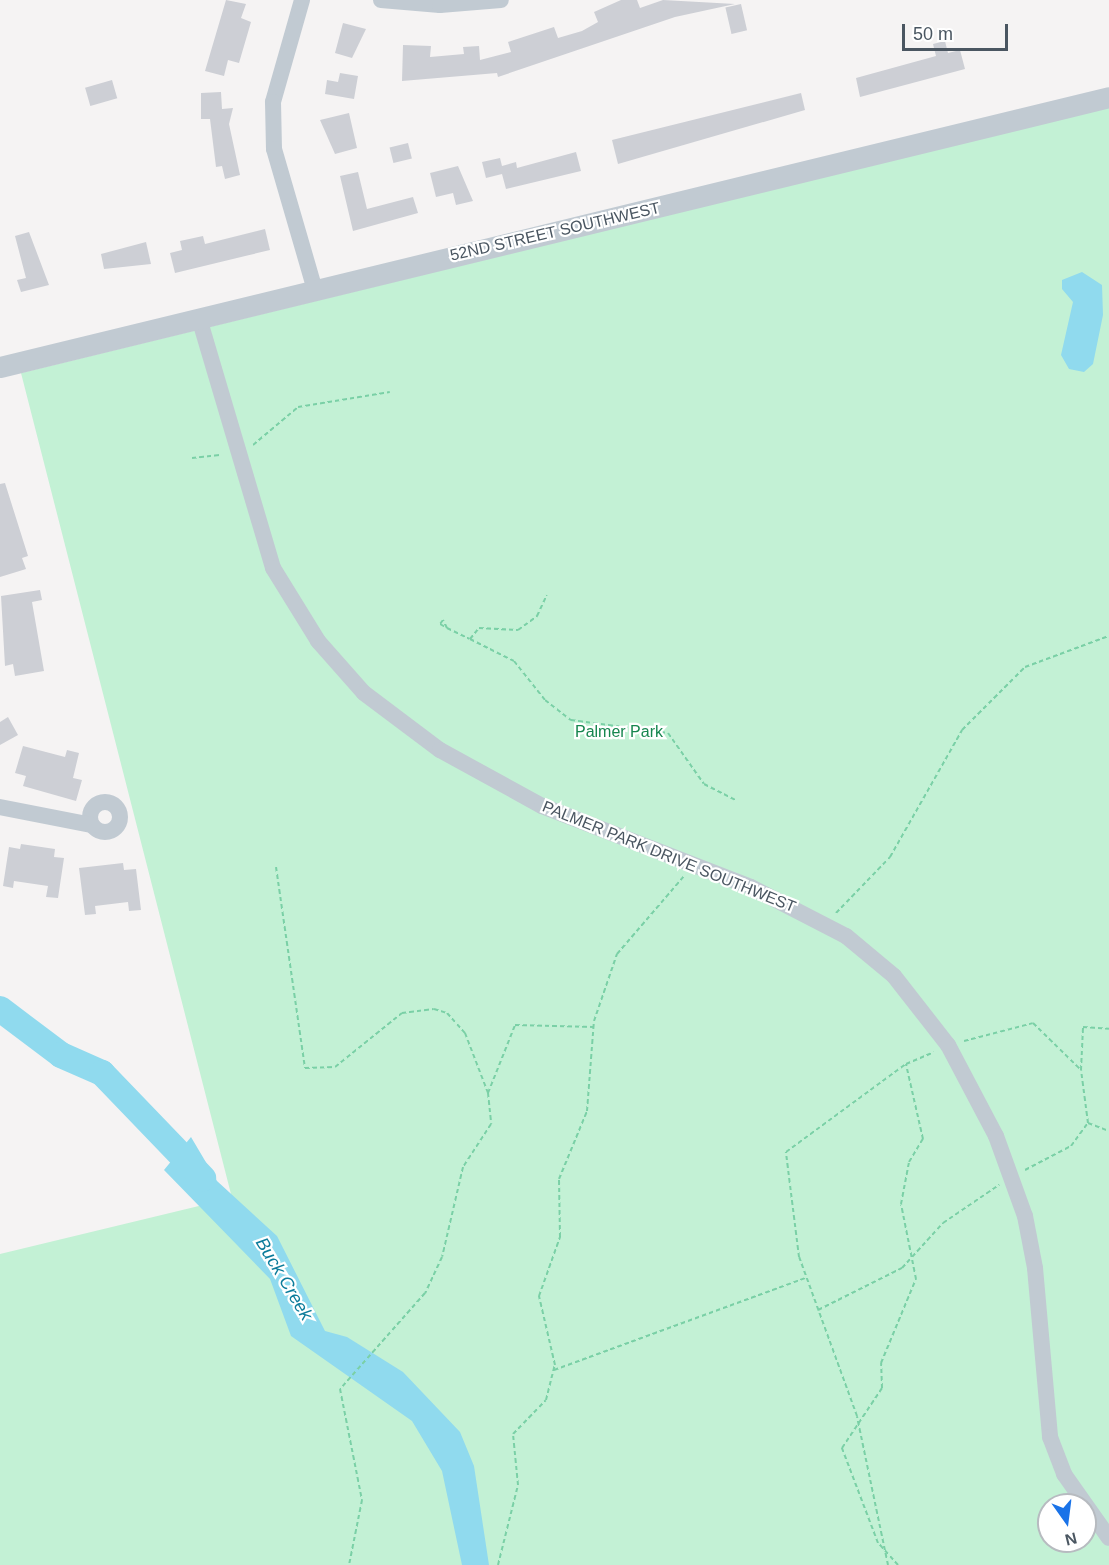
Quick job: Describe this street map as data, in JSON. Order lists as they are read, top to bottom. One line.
{"streets":{"street":["52ND STREET SOUTHWEST","PALMER PARK DRIVE SOUTHWEST"]},"crossings":[["52ND STREET SOUTHWEST","PALMER PARK DRIVE SOUTHWEST"]],"water":["Buck Creek"],"parks":["Palmer Park"],"scale_bar":"50 m","north":"bottom"}
